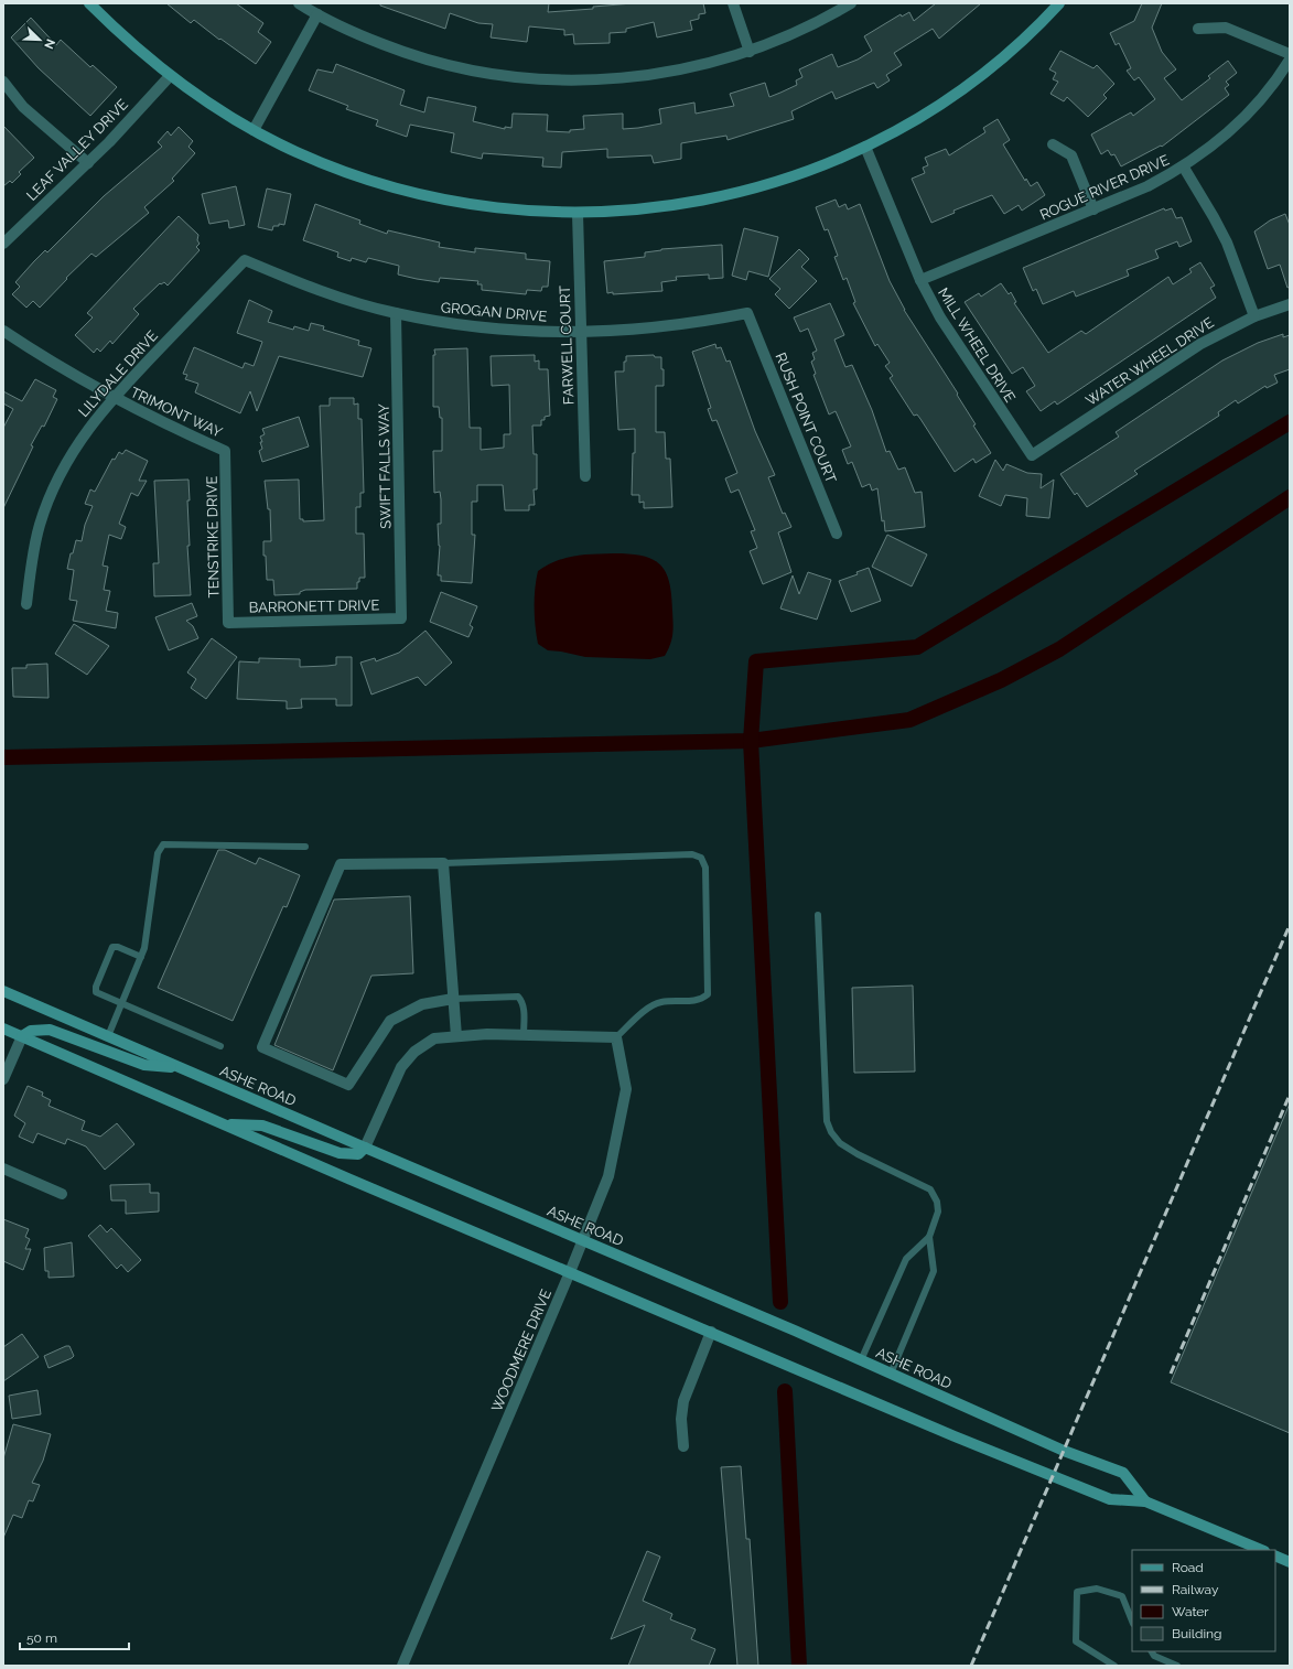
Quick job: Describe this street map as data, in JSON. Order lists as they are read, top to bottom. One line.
{"streets":{"street":["LEAF VALLEY DRIVE","ROGUE RIVER DRIVE","GROGAN DRIVE","FARWELL COURT","MILL WHEEL DRIVE","WATER WHEEL DRIVE","LILYDALE DRIVE","TRIMONT WAY","RUSH POINT COURT","SWIFT FALLS WAY","TENSTRIKE DRIVE","BARRONETT DRIVE","ASHE ROAD","WOODMERE DRIVE"]},"crossings":[["ROGUE RIVER DRIVE","MILL WHEEL DRIVE"],["GROGAN DRIVE","FARWELL COURT"],["GROGAN DRIVE","LILYDALE DRIVE"],["GROGAN DRIVE","RUSH POINT COURT"],["GROGAN DRIVE","SWIFT FALLS WAY"],["MILL WHEEL DRIVE","WATER WHEEL DRIVE"],["LILYDALE DRIVE","TRIMONT WAY"],["TRIMONT WAY","TENSTRIKE DRIVE"],["SWIFT FALLS WAY","BARRONETT DRIVE"],["TENSTRIKE DRIVE","BARRONETT DRIVE"],["ASHE ROAD","WOODMERE DRIVE"]],"legend":["Road","Railway","Water","Building"],"scale_bar":"50 m","north":"bottom right"}
